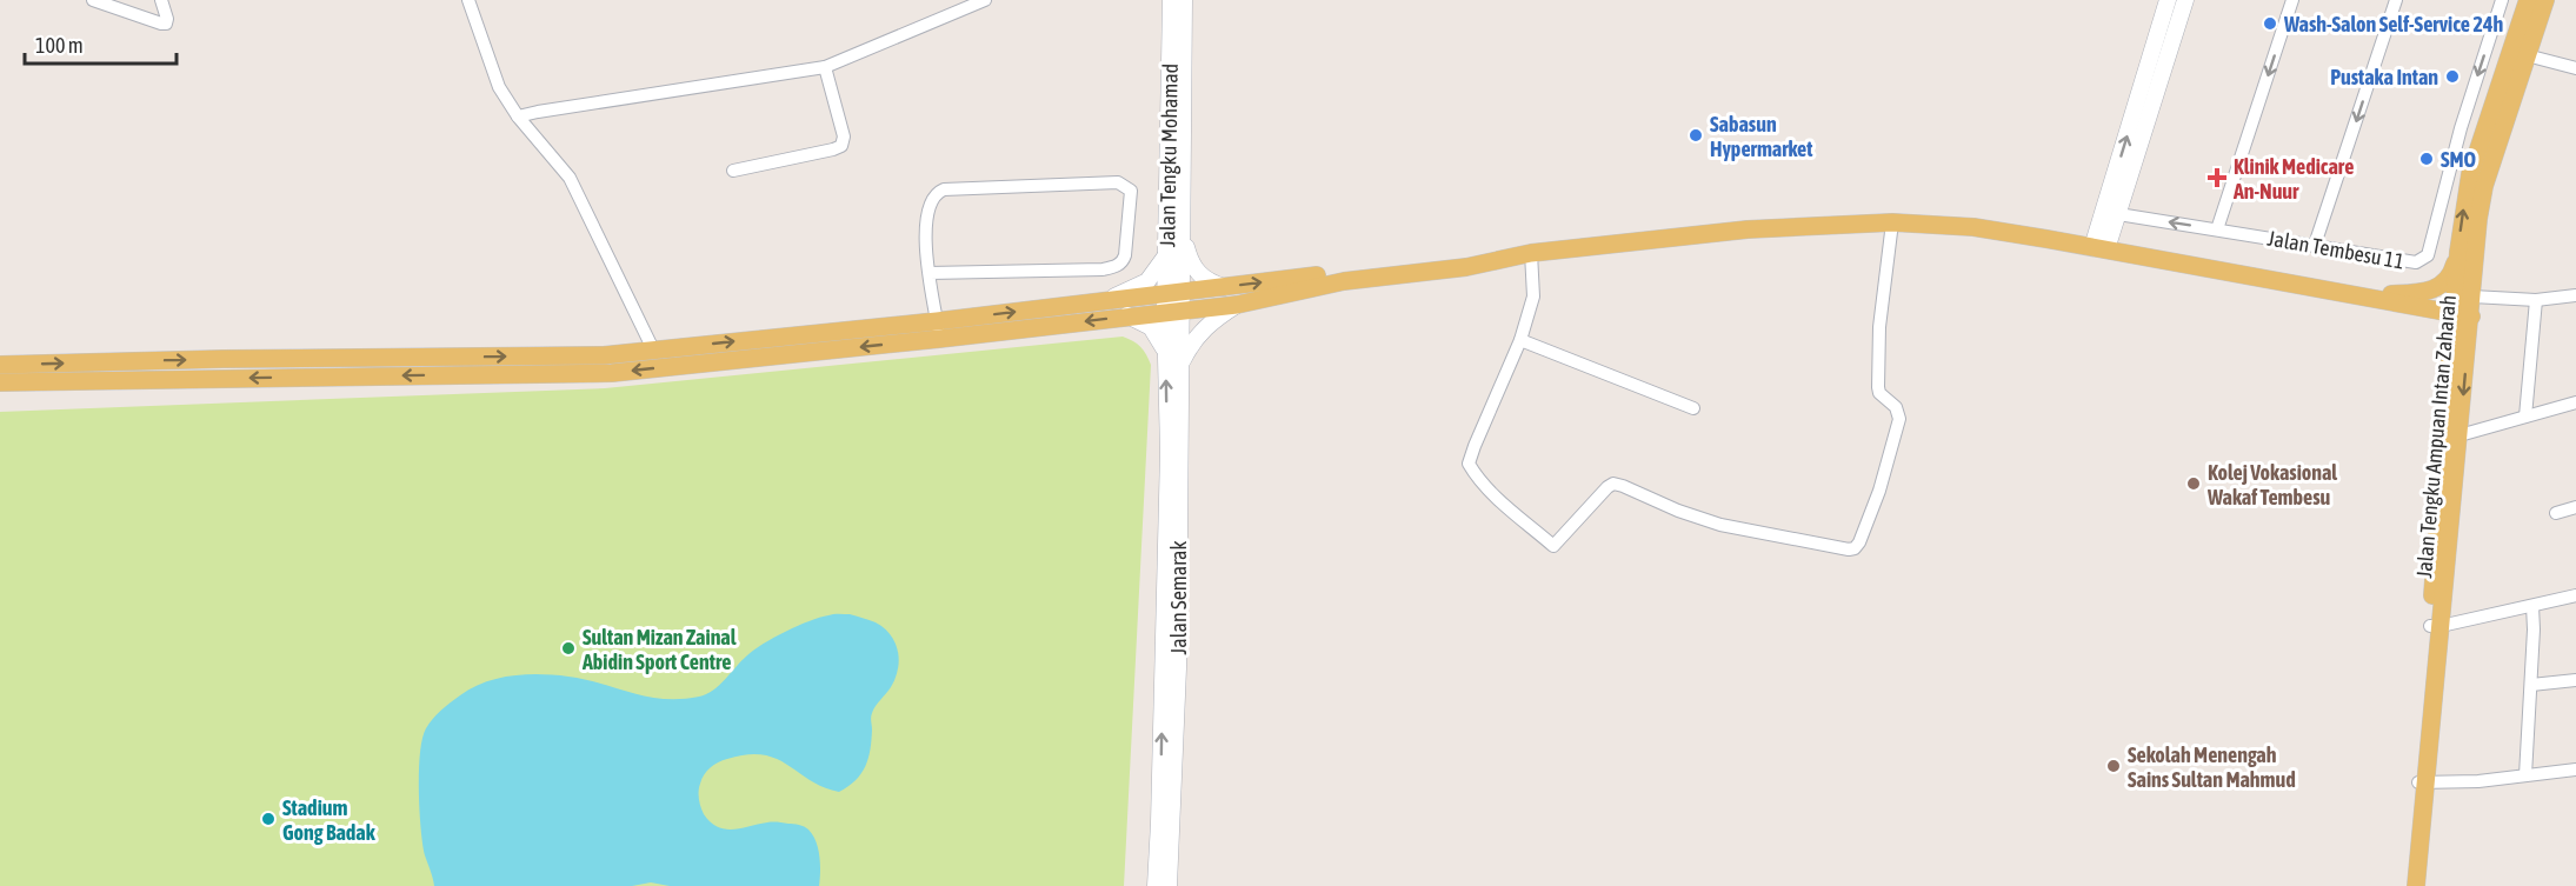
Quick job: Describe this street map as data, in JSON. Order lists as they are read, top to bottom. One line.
{"streets":{"main road":["Jalan Tengku Mohamad","Jalan Tengku Ampuan Intan Zaharah","Jalan Semarak"],"street":["Jalan Tembesu 11"]},"crossings":[["Jalan Tengku Mohamad","Jalan Semarak"]],"places":{"other":["Wash-Salon Self-Service 24h","Pustaka Intan","Sabasun Hypermarket","SMO","Kolej Vokasional Wakaf Tembesu","Sultan Mizan Zainal Abidin Sport Centre","Sekolah Menengah Sains Sultan Mahmud","Stadium Gong Badak"],"health":["Klinik Medicare An-Nuur"]},"scale_bar":"100 m"}
